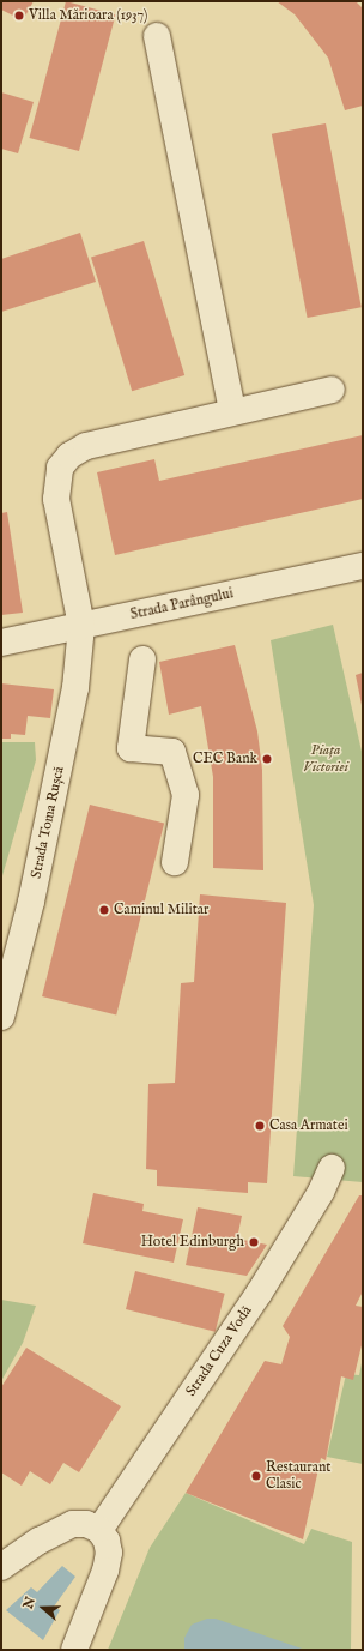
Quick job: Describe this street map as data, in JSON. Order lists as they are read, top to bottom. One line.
{"streets":{"street":["Strada Parângului","Strada Toma Rușcă","Strada Cuza Vodă"]},"crossings":[["Strada Parângului","Strada Toma Rușcă"]],"parks":["Piața Victoriei"],"places":["Villa Mărioara (1937)","CEC Bank","Caminul Militar","Casa Armatei","Hotel Edinburgh","Restaurant Clasic"],"north":"left"}
